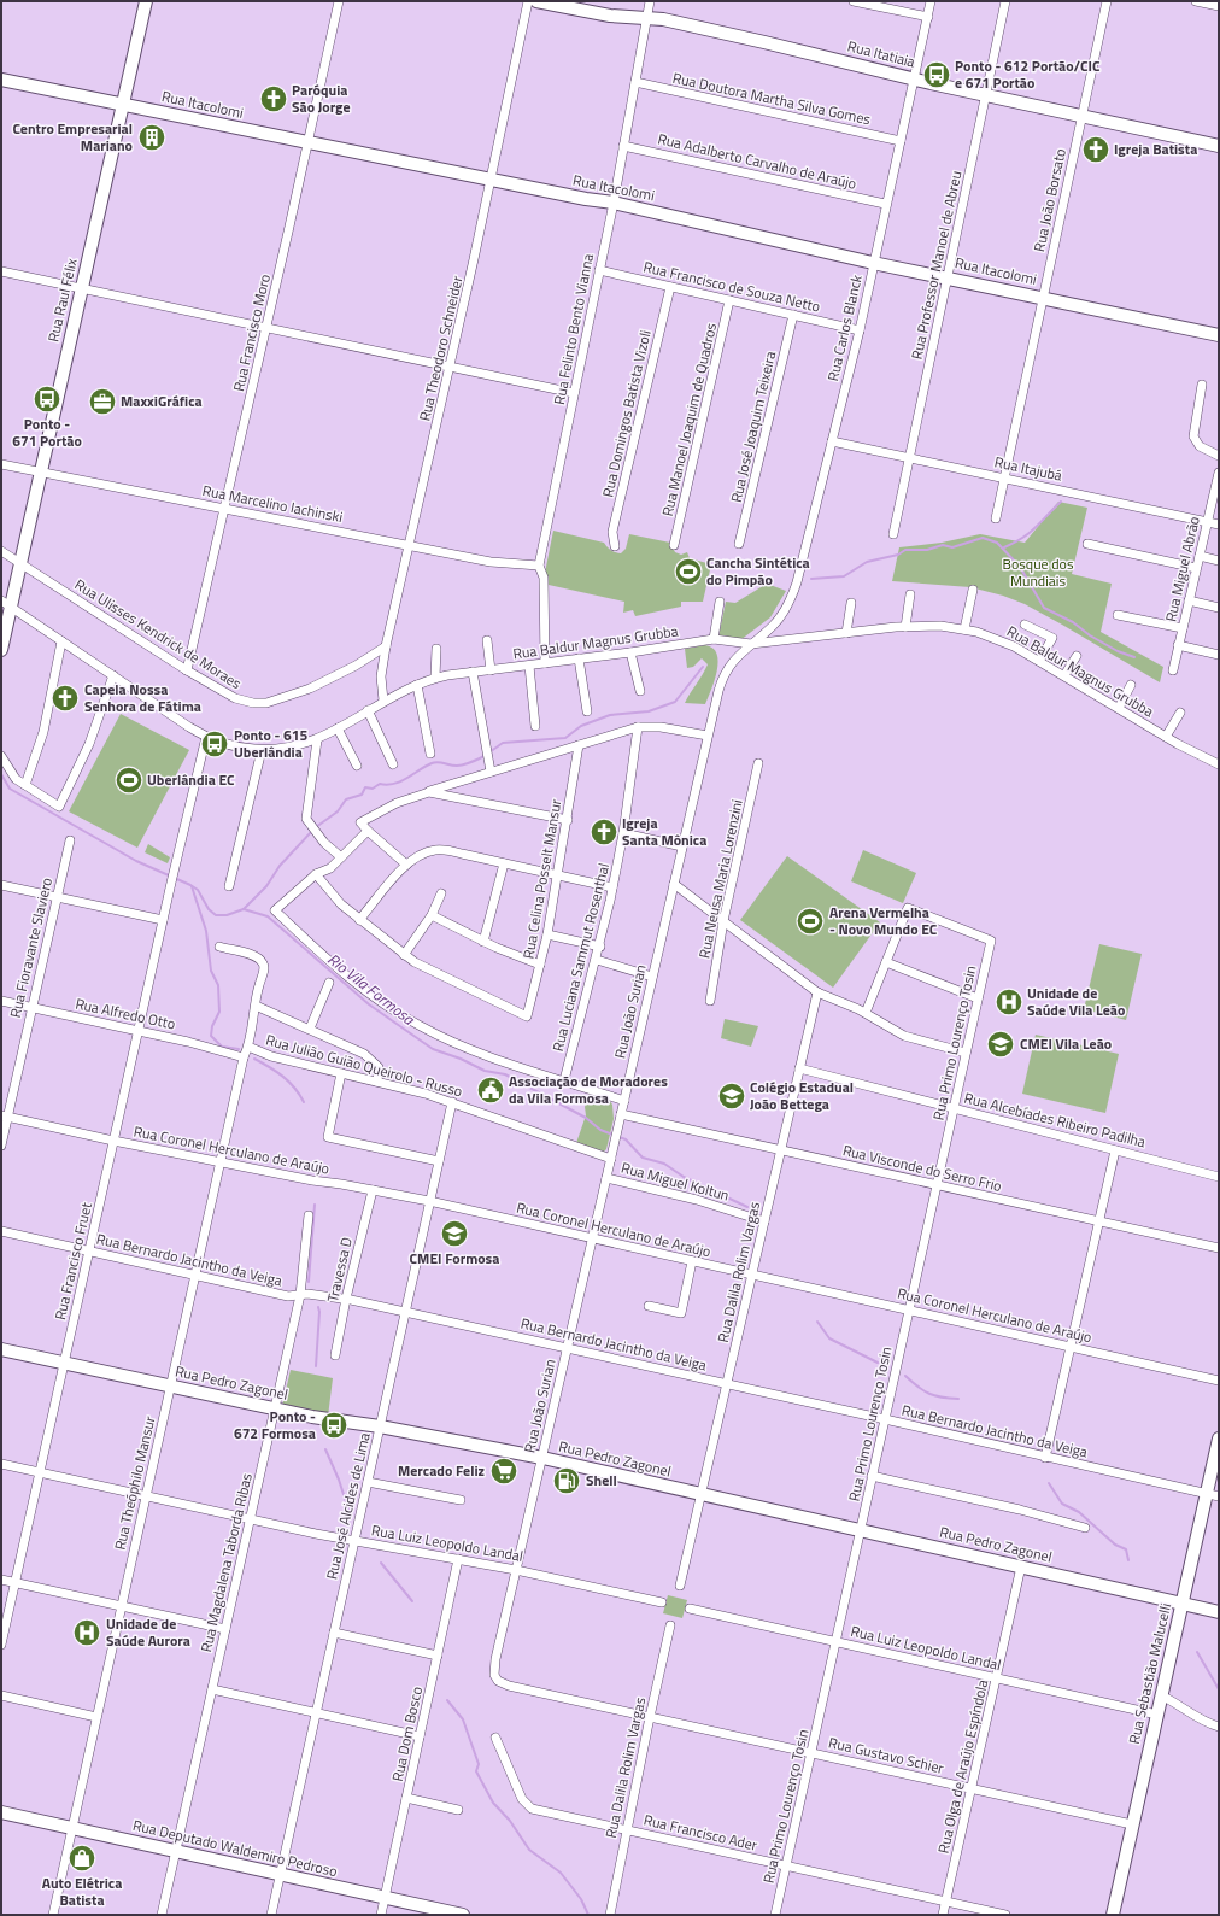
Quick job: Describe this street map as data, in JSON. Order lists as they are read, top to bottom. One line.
{"streets":{"street":["Rua Itatiaia","Rua Doutora Martha Silva Gomes","Rua Itacolomi","Rua Adalberto Carvalho de Araújo","Rua João Borsato","Rua Professor Manoel de Abreu","Rua Francisco de Souza Netto","Rua Raul Félix","Rua Carlos Blanck","Rua Felinto Bento Vianna","Rua Francisco Moro","Rua Theodoro Schneider","Rua Domingos Batista Vizoli","Rua Manoel Joaquim de Quadros","Rua José Joaquim Teixeira","Rua Itajubá","Rua Marcelino Iachinski","Rua Miguel Abrão","Rua Ulisses Kendrick de Moraes","Rua Baldur Magnus Grubba","Rua Celina Posselt Mansur","Rua Neusa Maria Lorenzini","Rua Fioravante Slaviero","Rua Luciana Sammut Rosenthal","Rua João Surian","Rua Alfredo Otto","Rua Primo Lourenço Tosin","Rua Julião Guião Queirolo - Russo","Rua Alcebíades Ribeiro Padilha","Rua Coronel Herculano de Araújo","Rua Visconde do Serro Frio","Rua Miguel Koltun","Rua Bernardo Jacintho da Veiga","Rua Francisco Fruet","Travessa D","Rua Dalila Rolim Vargas","Rua Pedro Zagonel","Rua Theóphilo Mansur","Rua José Alcides de Lima","Rua Luiz Leopoldo Landal","Rua Magdalena Taborda Ribas","Rua Sebastião Malucelli","Rua Dom Bosco","Rua Gustavo Schier","Rua Olga de Araújo Espíndola","Rua Francisco Ader","Rua Deputado Waldemiro Pedroso"]},"crossings":[["Rua Itatiaia","Rua João Borsato"],["Rua Itatiaia","Rua Professor Manoel de Abreu"],["Rua Itatiaia","Rua Carlos Blanck"],["Rua Itatiaia","Rua Felinto Bento Vianna"],["Rua Doutora Martha Silva Gomes","Rua Carlos Blanck"],["Rua Doutora Martha Silva Gomes","Rua Felinto Bento Vianna"],["Rua Itacolomi","Rua João Borsato"],["Rua Itacolomi","Rua Professor Manoel de Abreu"],["Rua Itacolomi","Rua Raul Félix"],["Rua Itacolomi","Rua Carlos Blanck"],["Rua Itacolomi","Rua Felinto Bento Vianna"],["Rua Itacolomi","Rua Francisco Moro"],["Rua Itacolomi","Rua Theodoro Schneider"],["Rua Adalberto Carvalho de Araújo","Rua Carlos Blanck"],["Rua Adalberto Carvalho de Araújo","Rua Felinto Bento Vianna"],["Rua João Borsato","Rua Itajubá"],["Rua Professor Manoel de Abreu","Rua Itajubá"],["Rua Francisco de Souza Netto","Rua Carlos Blanck"],["Rua Francisco de Souza Netto","Rua Felinto Bento Vianna"],["Rua Francisco de Souza Netto","Rua Domingos Batista Vizoli"],["Rua Francisco de Souza Netto","Rua Manoel Joaquim de Quadros"],["Rua Francisco de Souza Netto","Rua José Joaquim Teixeira"],["Rua Raul Félix","Rua Marcelino Iachinski"],["Rua Raul Félix","Rua Ulisses Kendrick de Moraes"],["Rua Raul Félix","Rua Baldur Magnus Grubba"],["Rua Carlos Blanck","Rua Itajubá"],["Rua Carlos Blanck","Rua Baldur Magnus Grubba"],["Rua Carlos Blanck","Rua João Surian"],["Rua Felinto Bento Vianna","Rua Marcelino Iachinski"],["Rua Felinto Bento Vianna","Rua Baldur Magnus Grubba"],["Rua Francisco Moro","Rua Marcelino Iachinski"],["Rua Francisco Moro","Rua Ulisses Kendrick de Moraes"],["Rua Theodoro Schneider","Rua Marcelino Iachinski"],["Rua Theodoro Schneider","Rua Ulisses Kendrick de Moraes"],["Rua Theodoro Schneider","Rua Baldur Magnus Grubba"],["Rua Itajubá","Rua Miguel Abrão"],["Rua Baldur Magnus Grubba","Rua João Surian"],["Rua Baldur Magnus Grubba","Rua Francisco Fruet"],["Rua Fioravante Slaviero","Rua Alfredo Otto"],["Rua Fioravante Slaviero","Rua Coronel Herculano de Araújo"],["Rua João Surian","Rua Julião Guião Queirolo - Russo"],["Rua João Surian","Rua Coronel Herculano de Araújo"],["Rua João Surian","Rua Visconde do Serro Frio"],["Rua João Surian","Rua Miguel Koltun"],["Rua João Surian","Rua Bernardo Jacintho da Veiga"],["Rua João Surian","Rua Pedro Zagonel"],["Rua João Surian","Rua Luiz Leopoldo Landal"],["Rua João Surian","Rua Gustavo Schier"],["Rua Alfredo Otto","Rua Julião Guião Queirolo - Russo"],["Rua Alfredo Otto","Rua Francisco Fruet"],["Rua Alfredo Otto","Rua Theóphilo Mansur"],["Rua Primo Lourenço Tosin","Rua Alcebíades Ribeiro Padilha"],["Rua Primo Lourenço Tosin","Rua Coronel Herculano de Araújo"],["Rua Primo Lourenço Tosin","Rua Visconde do Serro Frio"],["Rua Primo Lourenço Tosin","Rua Bernardo Jacintho da Veiga"],["Rua Primo Lourenço Tosin","Rua Pedro Zagonel"],["Rua Primo Lourenço Tosin","Rua Luiz Leopoldo Landal"],["Rua Primo Lourenço Tosin","Rua Gustavo Schier"],["Rua Primo Lourenço Tosin","Rua Francisco Ader"],["Rua Julião Guião Queirolo - Russo","Rua Theóphilo Mansur"],["Rua Julião Guião Queirolo - Russo","Rua José Alcides de Lima"],["Rua Alcebíades Ribeiro Padilha","Rua Dalila Rolim Vargas"],["Rua Coronel Herculano de Araújo","Rua Francisco Fruet"],["Rua Coronel Herculano de Araújo","Travessa D"],["Rua Coronel Herculano de Araújo","Rua Dalila Rolim Vargas"],["Rua Coronel Herculano de Araújo","Rua Theóphilo Mansur"],["Rua Coronel Herculano de Araújo","Rua José Alcides de Lima"],["Rua Visconde do Serro Frio","Rua Dalila Rolim Vargas"],["Rua Miguel Koltun","Rua Dalila Rolim Vargas"],["Rua Bernardo Jacintho da Veiga","Rua Francisco Fruet"],["Rua Bernardo Jacintho da Veiga","Travessa D"],["Rua Bernardo Jacintho da Veiga","Rua Dalila Rolim Vargas"],["Rua Bernardo Jacintho da Veiga","Rua Theóphilo Mansur"],["Rua Bernardo Jacintho da Veiga","Rua José Alcides de Lima"],["Rua Bernardo Jacintho da Veiga","Rua Magdalena Taborda Ribas"],["Rua Bernardo Jacintho da Veiga","Rua Sebastião Malucelli"],["Rua Francisco Fruet","Rua Pedro Zagonel"],["Rua Francisco Fruet","Rua Luiz Leopoldo Landal"],["Rua Dalila Rolim Vargas","Rua Pedro Zagonel"],["Rua Dalila Rolim Vargas","Rua Gustavo Schier"],["Rua Dalila Rolim Vargas","Rua Francisco Ader"],["Rua Pedro Zagonel","Rua Theóphilo Mansur"],["Rua Pedro Zagonel","Rua José Alcides de Lima"],["Rua Pedro Zagonel","Rua Magdalena Taborda Ribas"],["Rua Pedro Zagonel","Rua Sebastião Malucelli"],["Rua Pedro Zagonel","Rua Olga de Araújo Espíndola"],["Rua Theóphilo Mansur","Rua Luiz Leopoldo Landal"],["Rua Theóphilo Mansur","Rua Deputado Waldemiro Pedroso"],["Rua José Alcides de Lima","Rua Luiz Leopoldo Landal"],["Rua José Alcides de Lima","Rua Deputado Waldemiro Pedroso"],["Rua Luiz Leopoldo Landal","Rua Magdalena Taborda Ribas"],["Rua Luiz Leopoldo Landal","Rua Sebastião Malucelli"],["Rua Luiz Leopoldo Landal","Rua Dom Bosco"],["Rua Luiz Leopoldo Landal","Rua Olga de Araújo Espíndola"],["Rua Magdalena Taborda Ribas","Rua Deputado Waldemiro Pedroso"],["Rua Sebastião Malucelli","Rua Gustavo Schier"],["Rua Dom Bosco","Rua Deputado Waldemiro Pedroso"],["Rua Gustavo Schier","Rua Olga de Araújo Espíndola"],["Rua Olga de Araújo Espíndola","Rua Francisco Ader"]],"water":["Rio Vila Formosa"],"parks":["Bosque dos Mundiais"],"places":{"bus stop":["Ponto - 612 Portão/CIC e 671 Portão","Ponto - 671 Portão","Ponto - 615 Uberlândia","Ponto - 672 Formosa"],"church":["Paróquia São Jorge","Igreja Batista","Capela Nossa Senhora de Fátima","Igreja Santa Mônica"],"building":["Centro Empresarial Mariano"],"office":["MaxxiGráfica"],"sports":["Cancha Sintética do Pimpão","Uberlândia EC","Arena Vermelha - Novo Mundo EC"],"hospital":["Unidade de Saúde Vila Leão","Unidade de Saúde Aurora"],"school or university":["CMEI Vila Leão","Colégio Estadual João Bettega","CMEI Formosa"],"public building":["Associação de Moradores da Vila Formosa"],"supermarket":["Mercado Feliz"],"fuel station":["Shell"],"shop":["Auto Elétrica Batista"]}}
